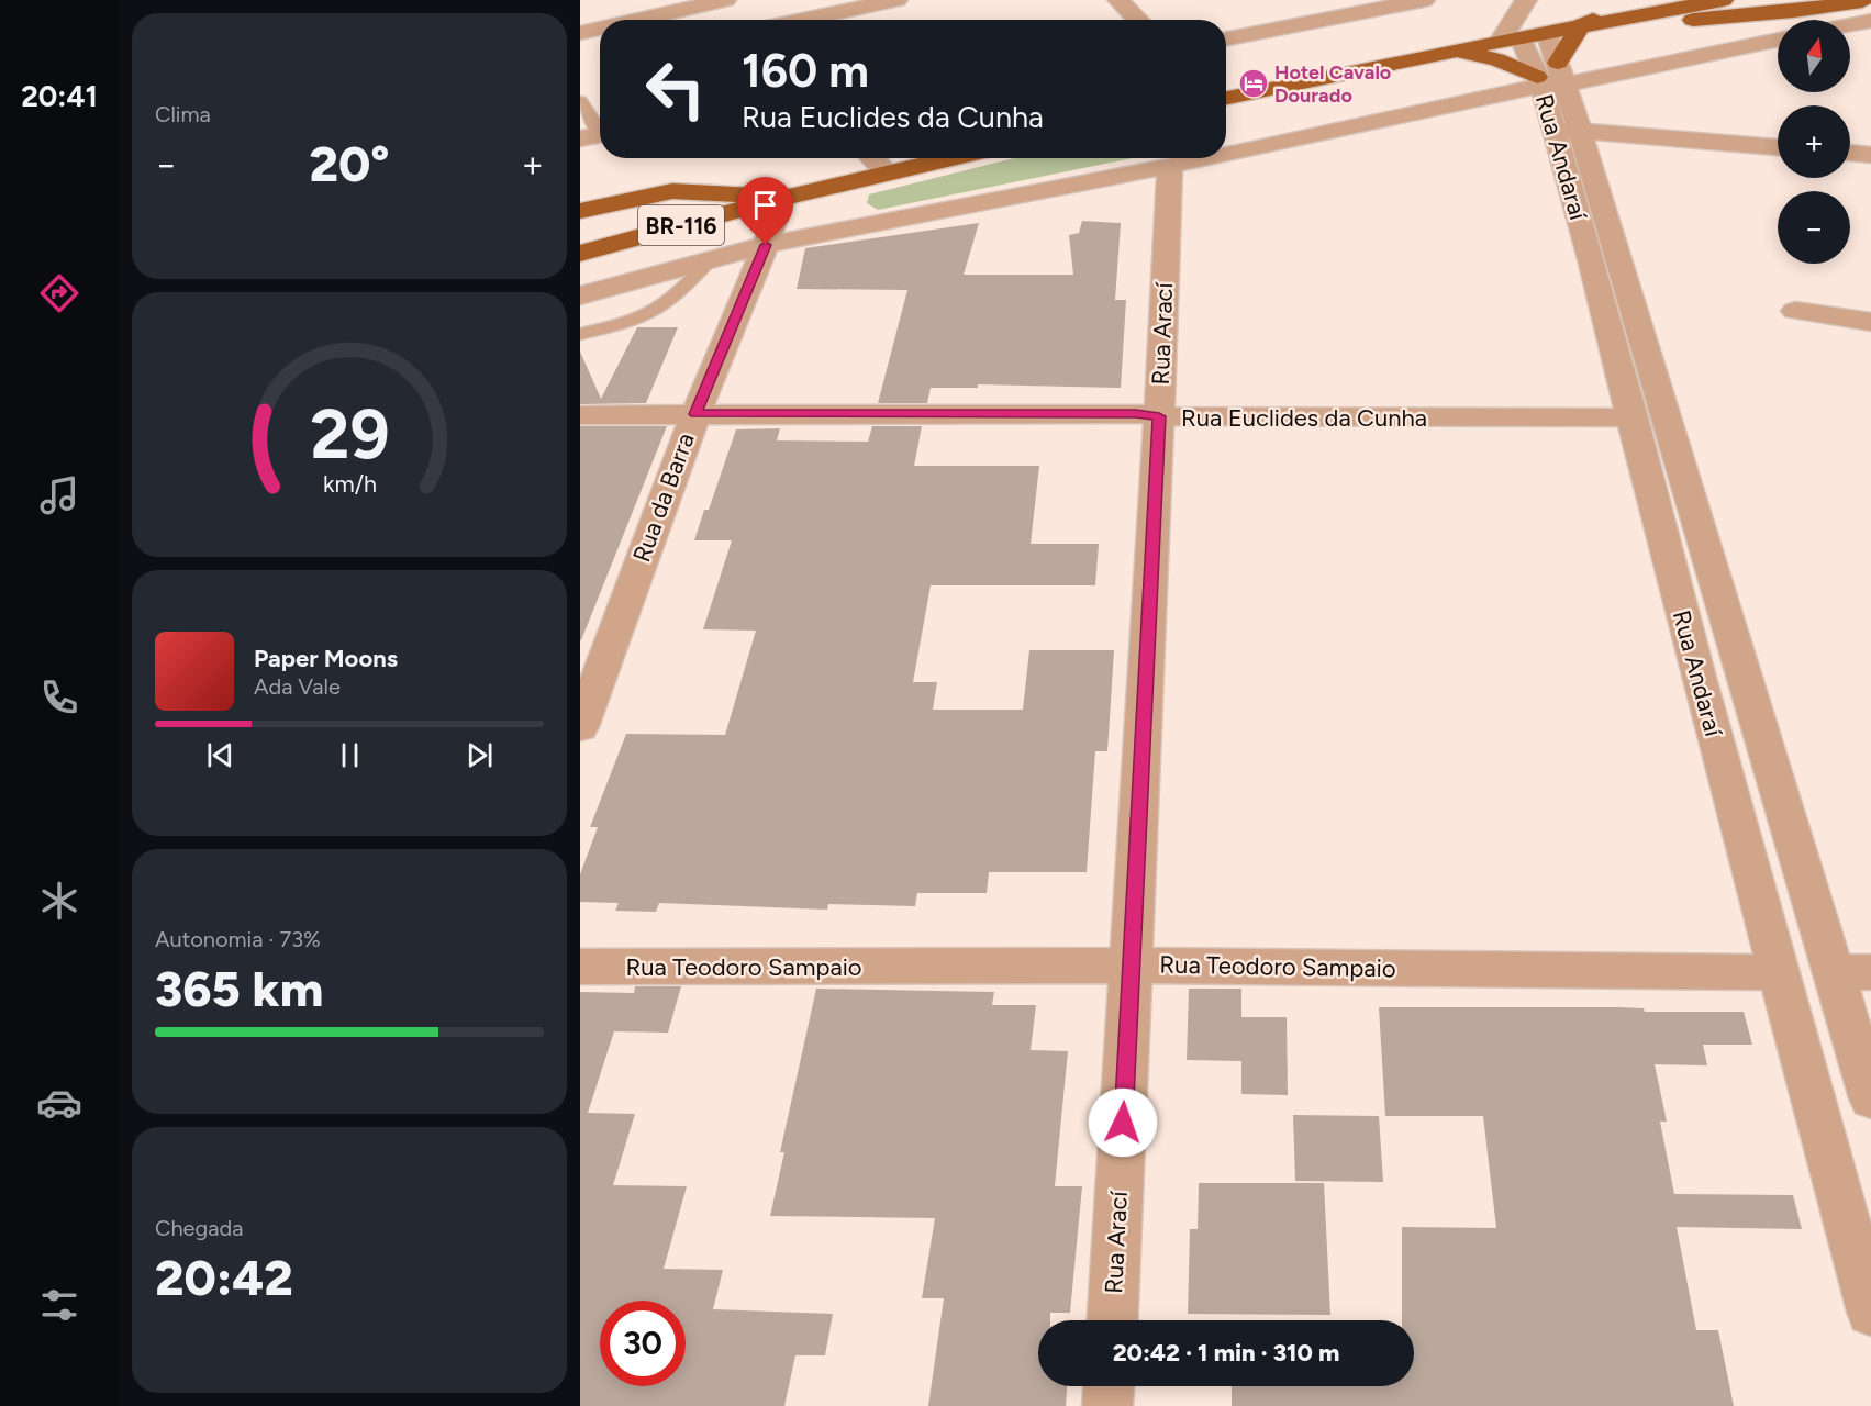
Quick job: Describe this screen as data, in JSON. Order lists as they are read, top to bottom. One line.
{"streets":{"highway":["BR-116"],"street":["Rua Andaraí","Rua Arací","Rua Euclides da Cunha","Rua da Barra","Rua Teodoro Sampaio"]},"crossings":[["Rua Andaraí","Rua Euclides da Cunha"],["Rua Andaraí","Rua Teodoro Sampaio"],["BR-116","Rua da Barra"],["Rua Arací","Rua Euclides da Cunha"],["Rua Arací","Rua Teodoro Sampaio"],["Rua Euclides da Cunha","Rua da Barra"]],"places":{"hotel":["Hotel Cavalo Dourado"]},"north":"top","page":{"tabs":"20:41","tile":["Clima",["Autonomia · 73%","365 km"],["Chegada","20:42"]],"map_buttons":["+","−"],"turn":["160 m","Rua Euclides da Cunha"],"heat":["−","20°","+"],"song":["Paper Moons","Ada Vale"],"limit":"30","trip":"20:42 · 1 min · 310 m","gauge":["29","km/h"]}}
